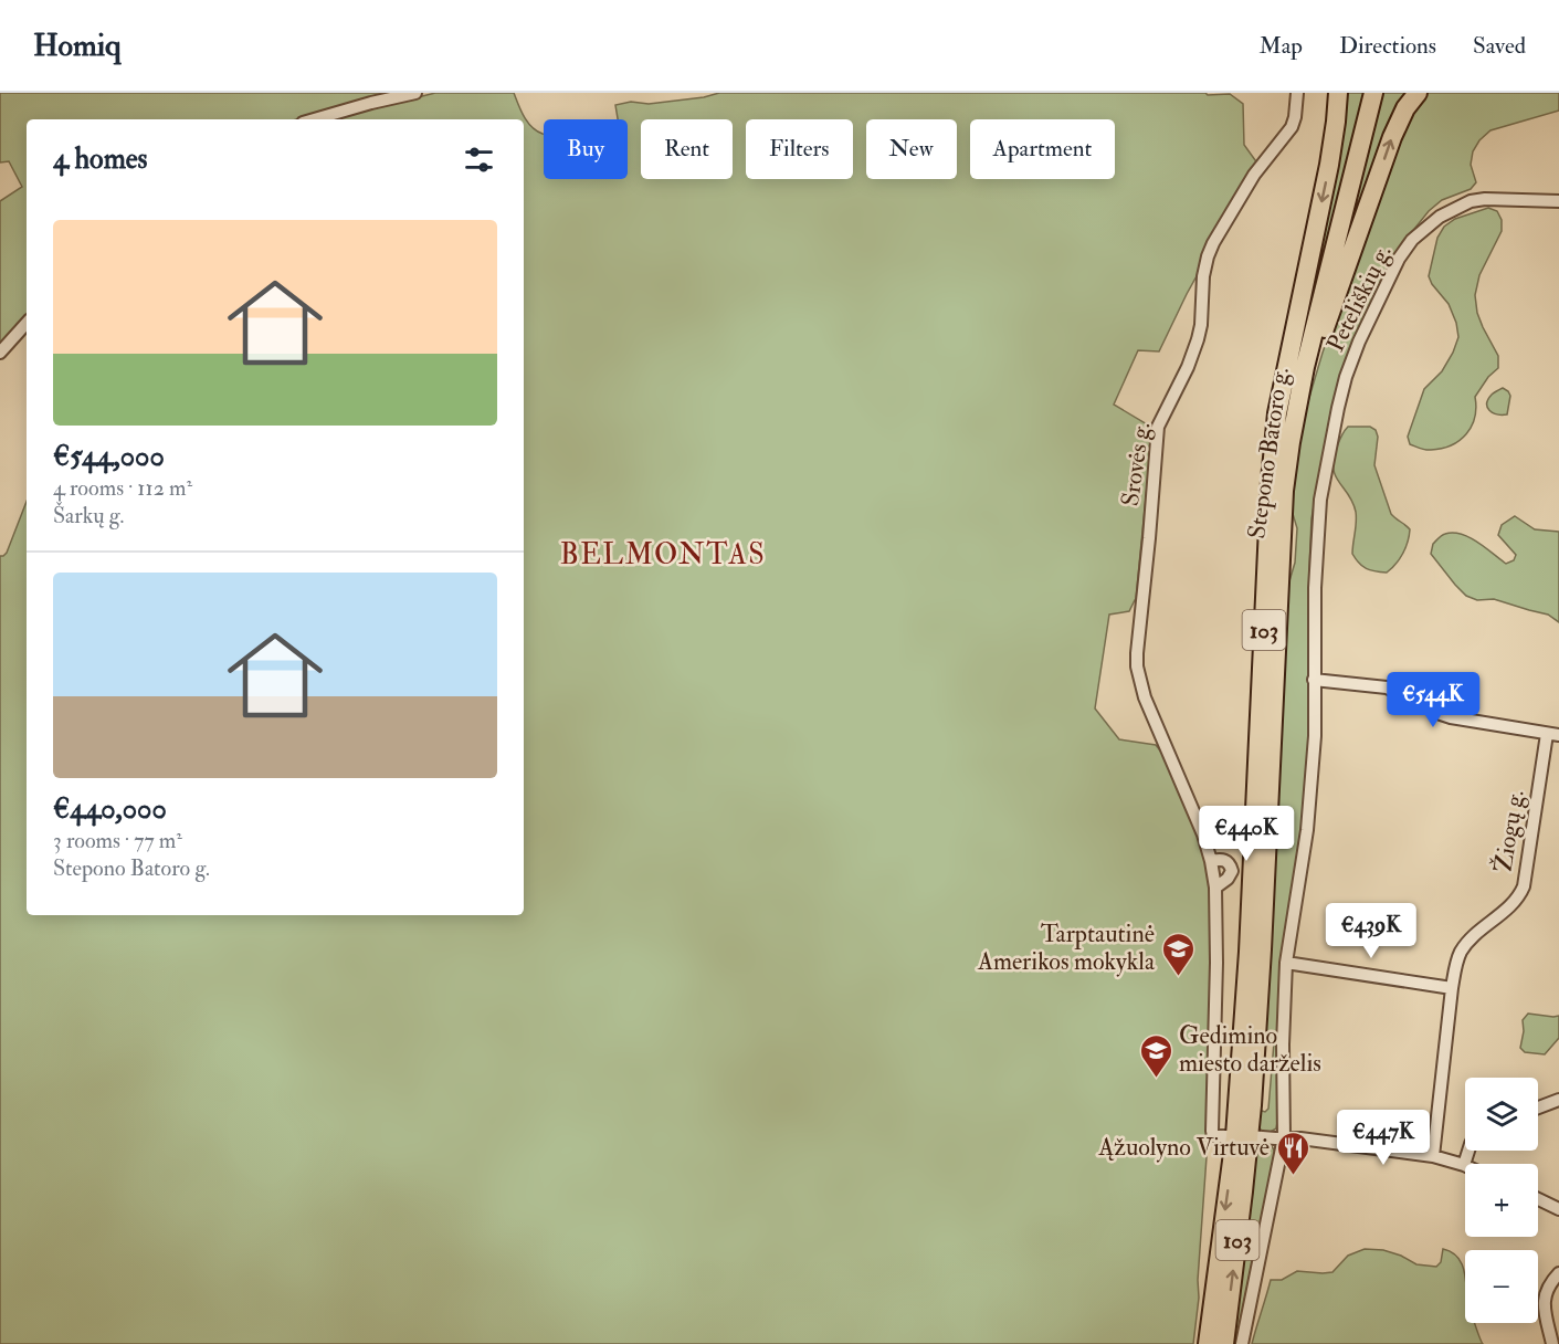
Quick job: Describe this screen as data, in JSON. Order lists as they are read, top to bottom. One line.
{"streets":{"main road":["Stepono Batoro g.","103"],"street":["Peteliškių g.","Srovės g.","Žiogų g."]},"crossings":[["Stepono Batoro g.","Srovės g."],["Stepono Batoro g.","103"]],"districts":["BELMONTAS"],"places":{"school or university":["Tarptautinė Amerikos mokykla","Gedimino miesto darželis"],"restaurant":["Ąžuolyno Virtuvė"]},"page":{"header":"Homiq","nav":["Map","Directions","Saved"],"chip":["Buy","Rent","Filters","New","Apartment"],"heading":"4 homes","list":[{"name":"€544,000","note":"4 rooms · 112 m² · Šarkų g."},{"name":"€440,000","note":"3 rooms · 77 m² · Stepono Batoro g."}],"price":["€544K","€440K","€439K","€447K"],"map_buttons":["+","−"]}}
